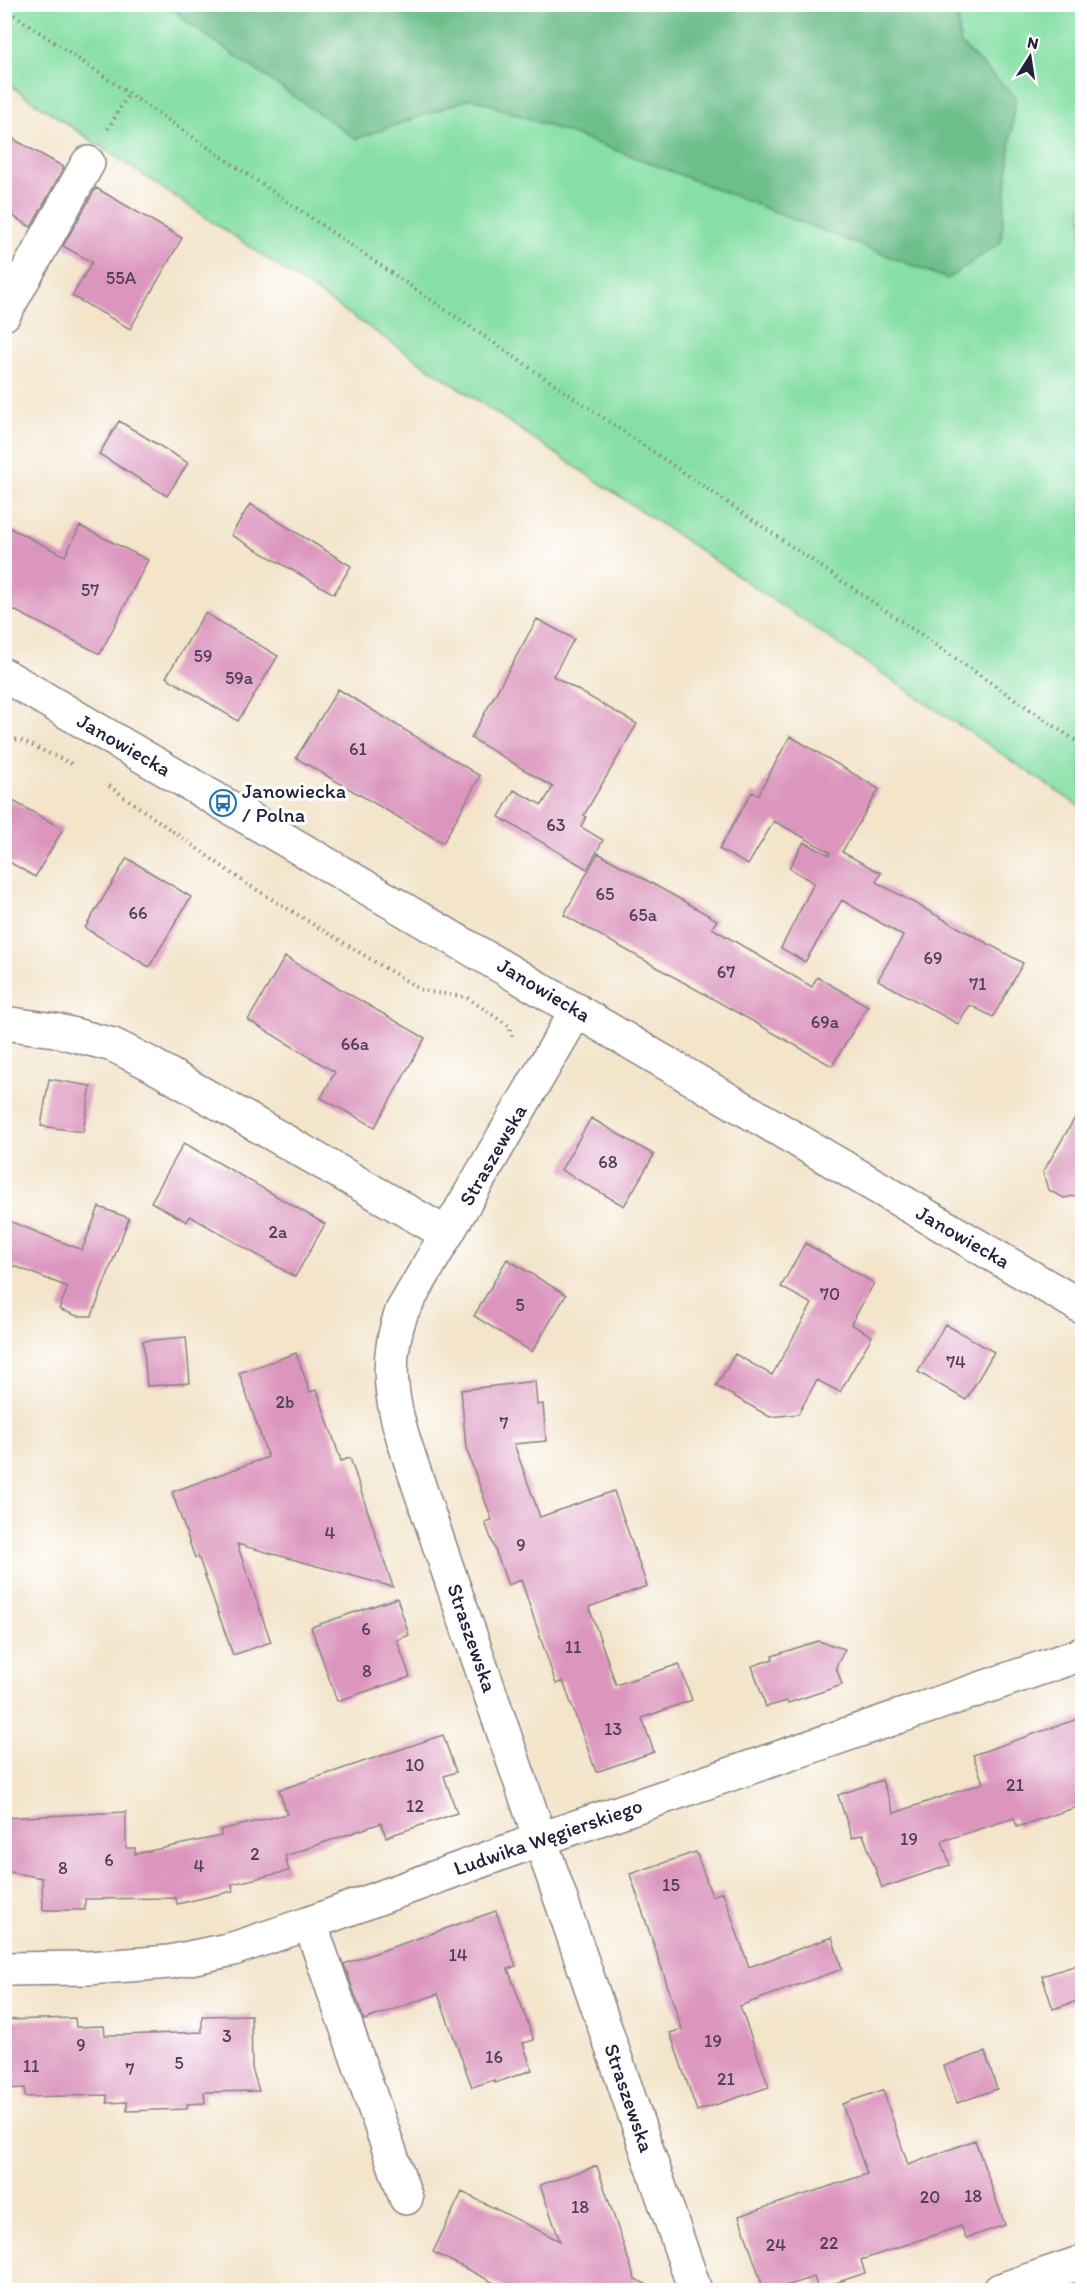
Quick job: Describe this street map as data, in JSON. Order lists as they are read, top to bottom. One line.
{"streets":{"street":["Janowiecka","Straszewska","Ludwika Węgierskiego"]},"crossings":[["Janowiecka","Straszewska"],["Straszewska","Ludwika Węgierskiego"]],"places":{"bus stop":["Janowiecka / Polna"]},"house_numbers":["55A","57","59","59a","61","63","65","66","65a","69","67","71","69a","66a","68","2a","70","5","74","2b","7","4","9","6","11","8","13","10","21","12","19","2","6","4","8","15","14","3","19","9","16","5","11","7","21","18","20","18","22","24"],"north":"top"}
